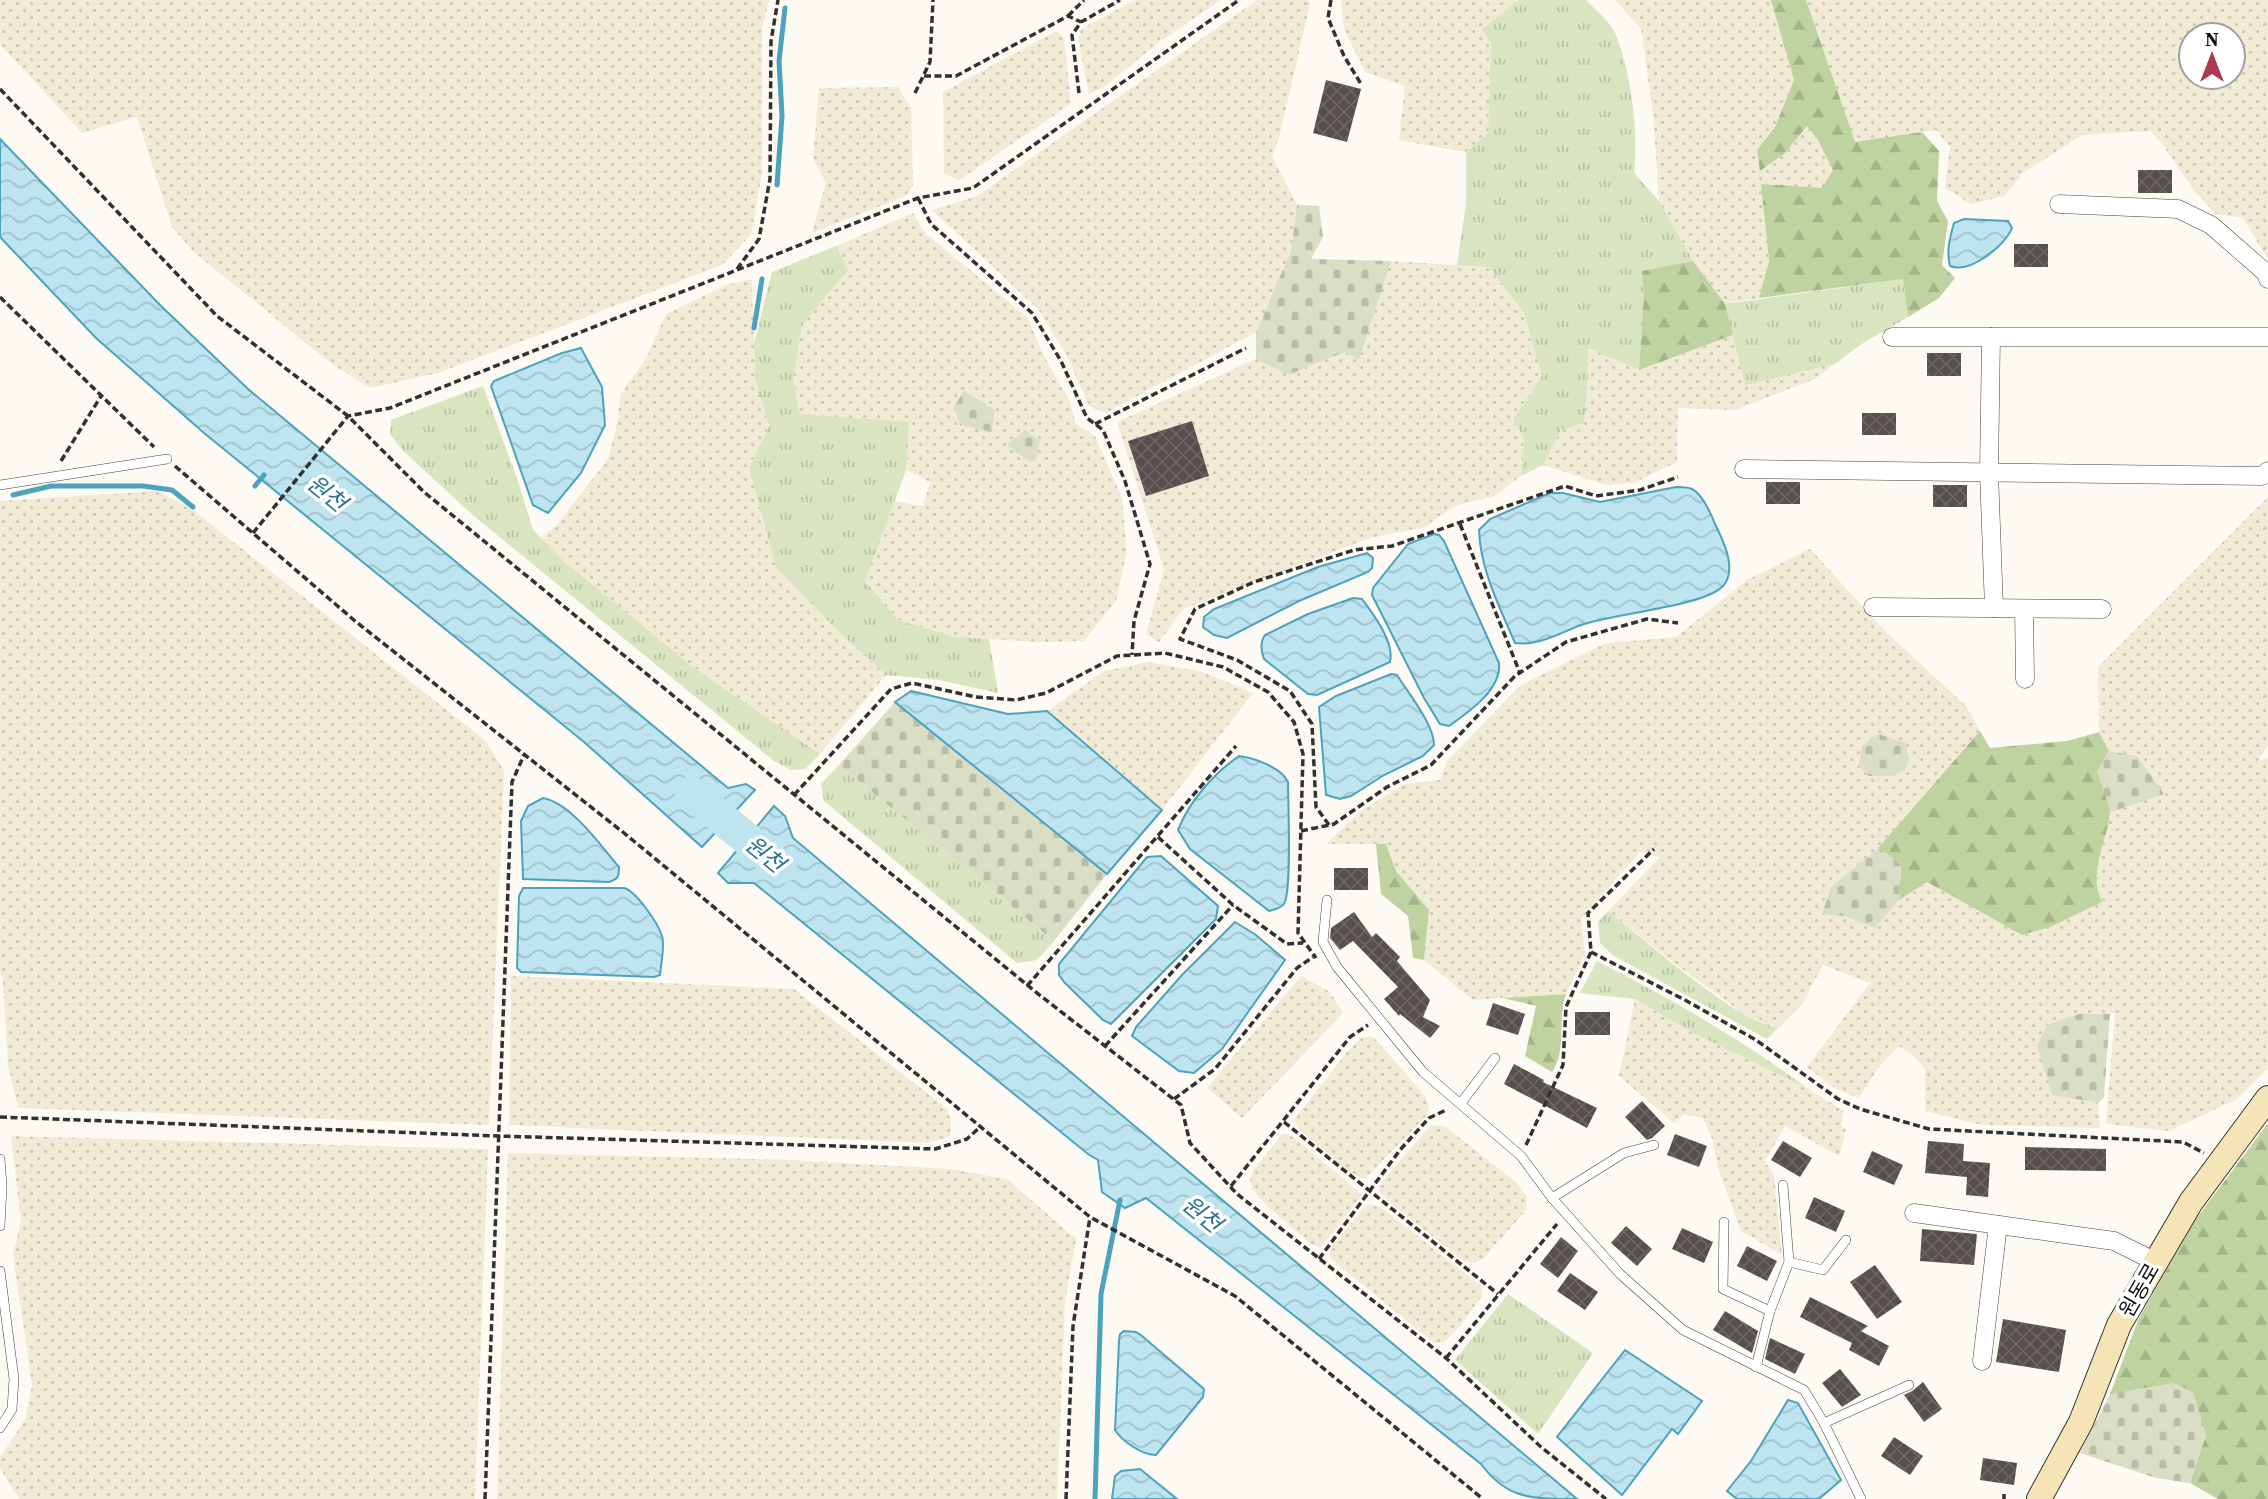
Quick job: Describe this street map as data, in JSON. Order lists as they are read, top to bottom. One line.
{"streets":{"street":["원동로"]},"water":["원천"],"north":"top"}
